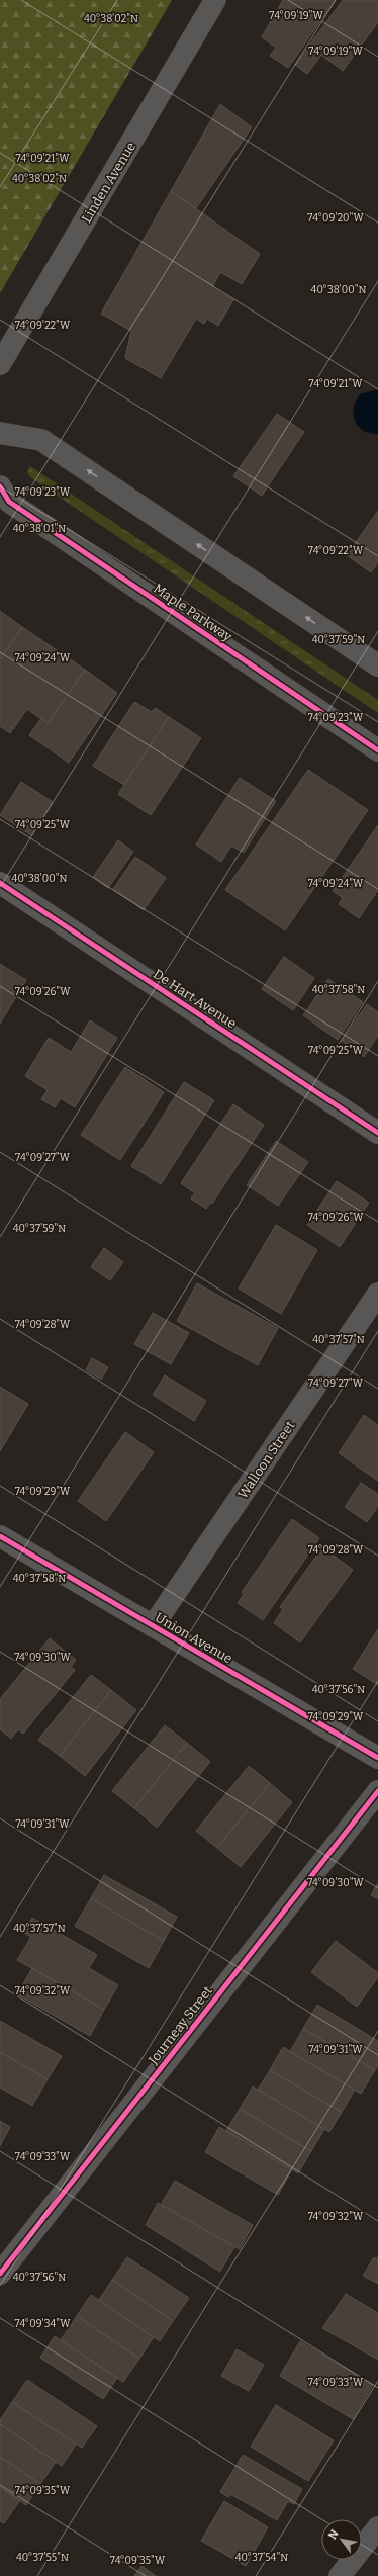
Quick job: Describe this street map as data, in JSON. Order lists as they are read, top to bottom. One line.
{"streets":{"street":["Linden Avenue","Maple Parkway","De Hart Avenue","Walloon Street","Union Avenue","Journeay Street"]},"crossings":[["Walloon Street","Union Avenue"]],"north":"top left","coordinates":["74°09'19\"W","40°38'02\"N","74°09'21\"W","74°09'20\"W","40°38'00\"N","74°09'22\"W","74°09'23\"W","40°38'01\"N","40°37'59\"N","74°09'24\"W","74°09'25\"W","40°37'58\"N","74°09'26\"W","74°09'27\"W","74°09'28\"W","40°37'57\"N","74°09'29\"W","74°09'30\"W","40°37'56\"N","74°09'31\"W","74°09'32\"W","74°09'33\"W","74°09'34\"W","74°09'35\"W","40°37'55\"N","40°37'54\"N"]}
